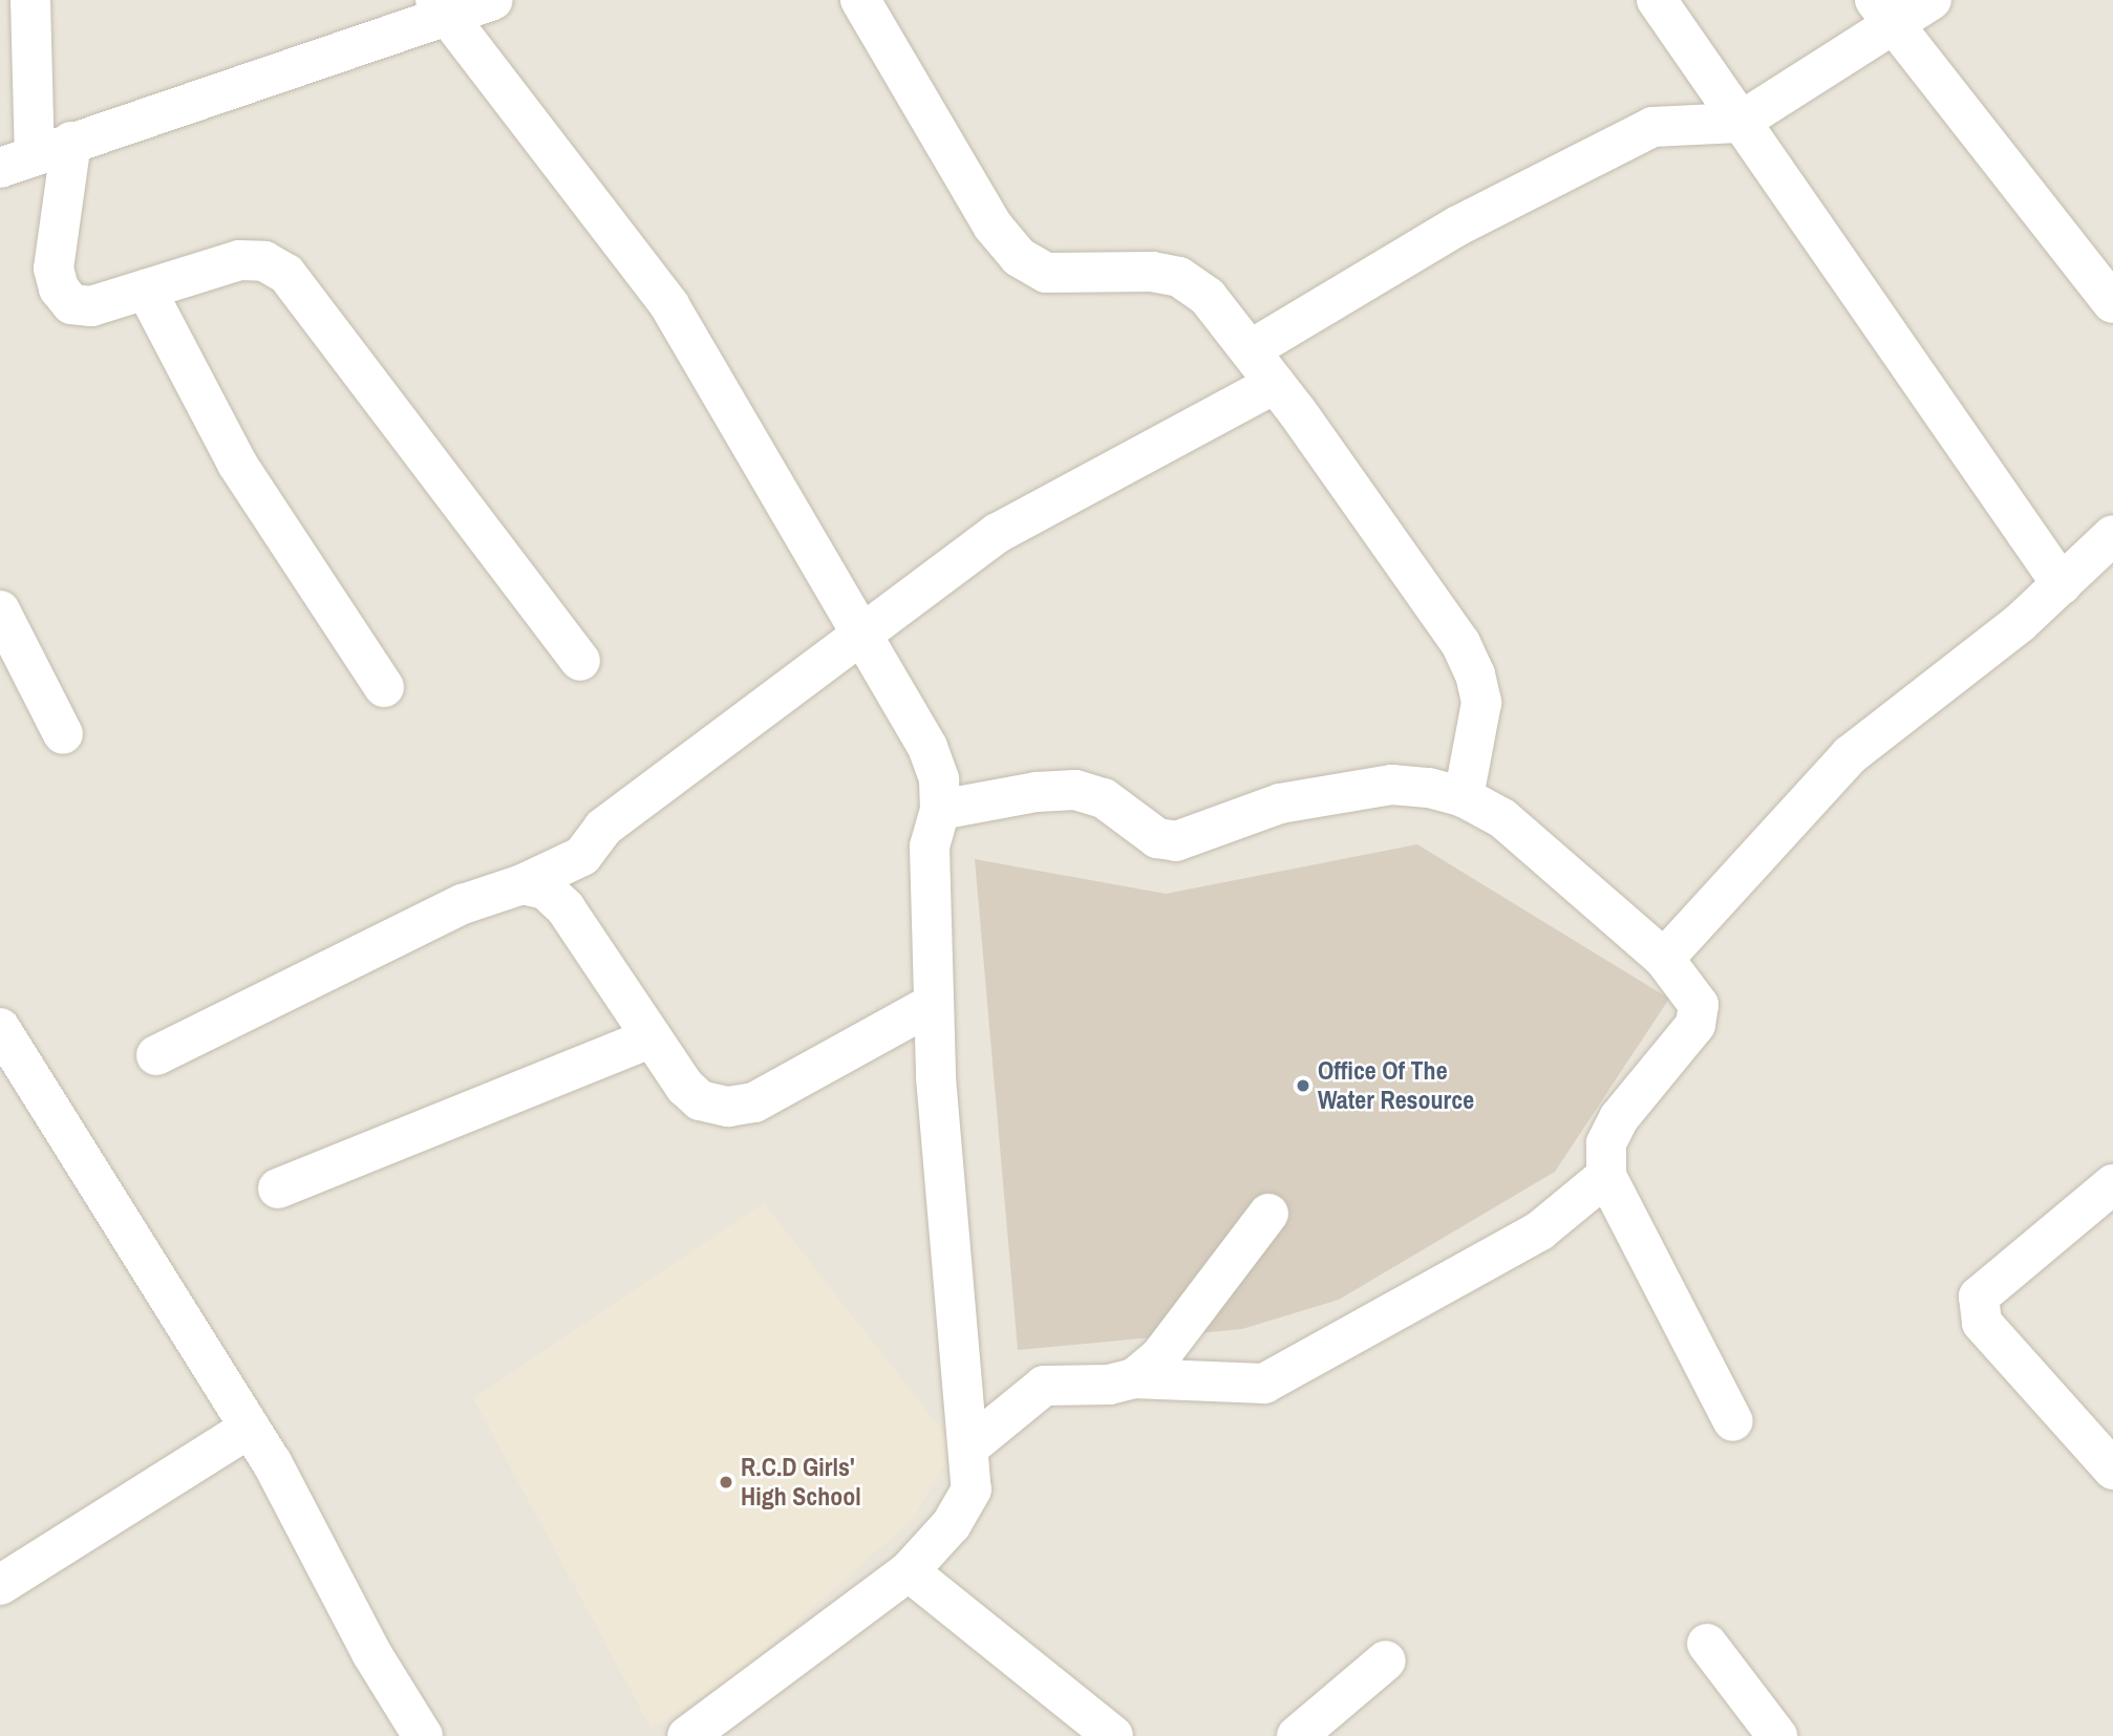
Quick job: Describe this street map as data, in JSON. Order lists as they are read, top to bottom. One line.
{"places":["Office Of The Water Resource","R.C.D Girls' High School"]}
